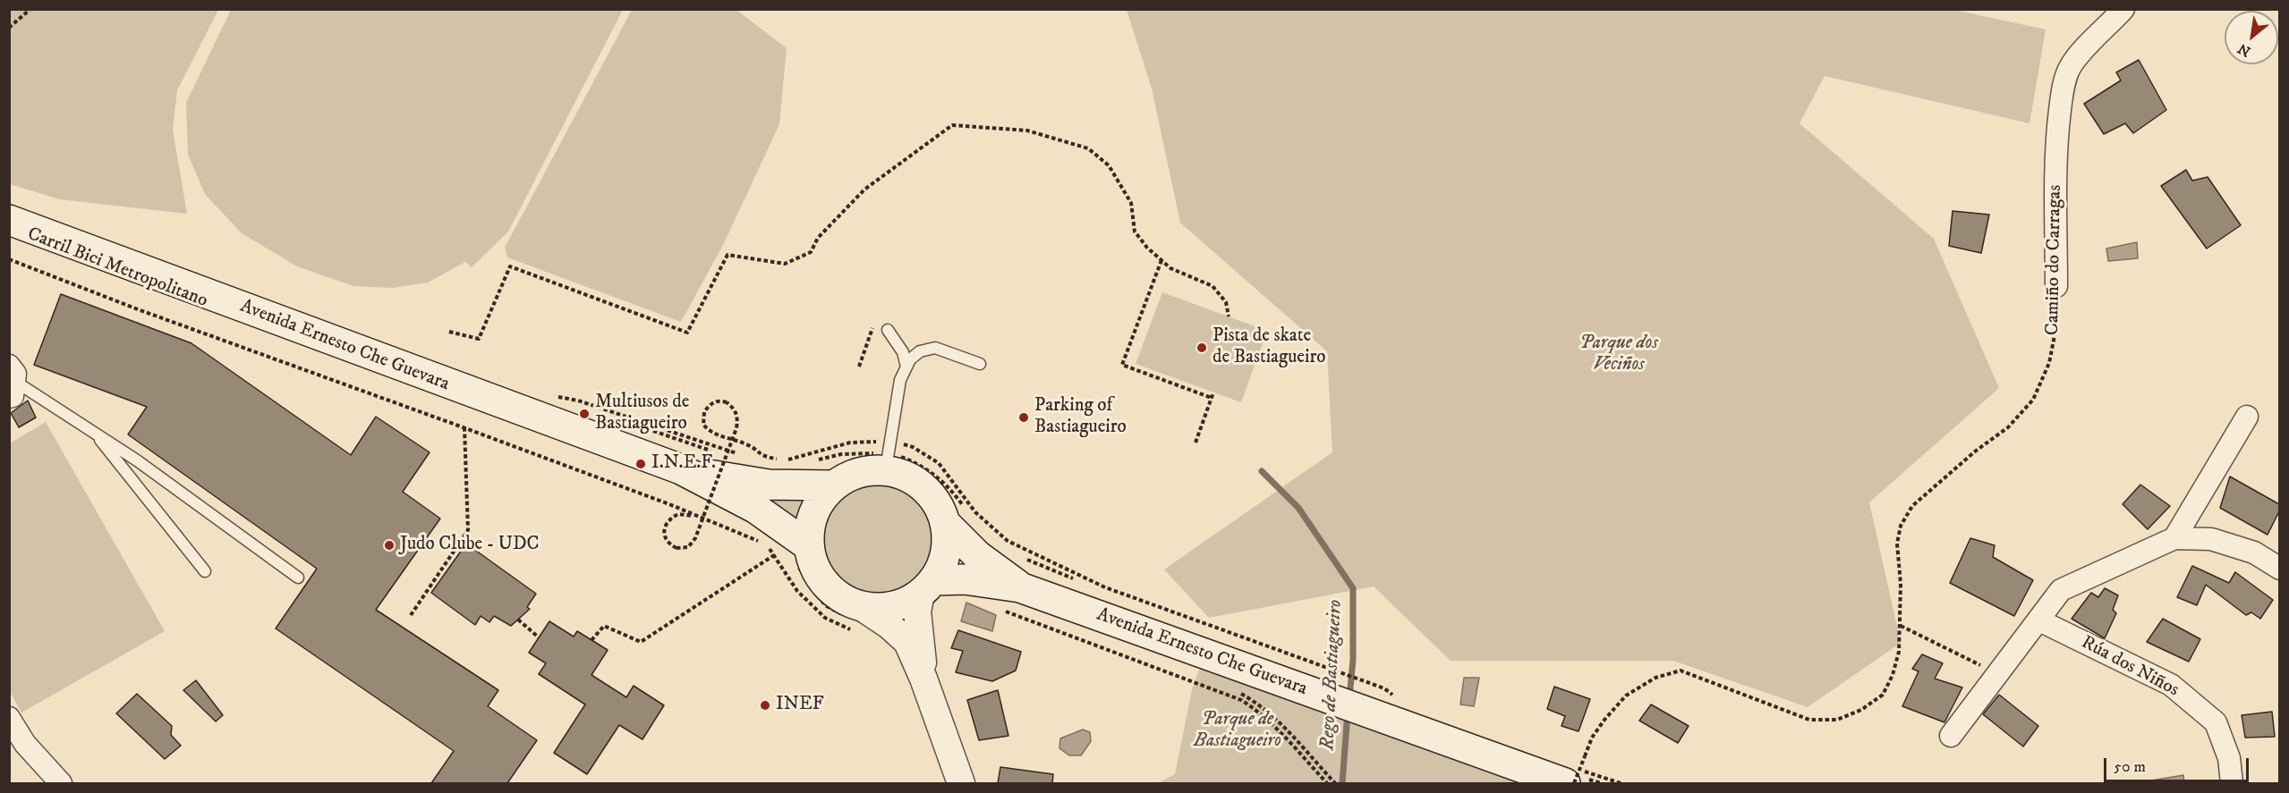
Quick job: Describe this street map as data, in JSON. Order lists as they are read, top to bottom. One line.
{"streets":{"main road":["Avenida Ernesto Che Guevara"],"street":["Camiño do Carragas","Rúa dos Niños"]},"water":["Rego de Bastiagueiro"],"parks":["Parque dos Veciños","Parque de Bastiagueiro"],"places":["Pista de skate de Bastiagueiro","Multiusos de Bastiagueiro","Parking of Bastiagueiro","I.N.E.F.","Judo Clube - UDC","INEF"],"scale_bar":"50 m","north":"bottom left"}
